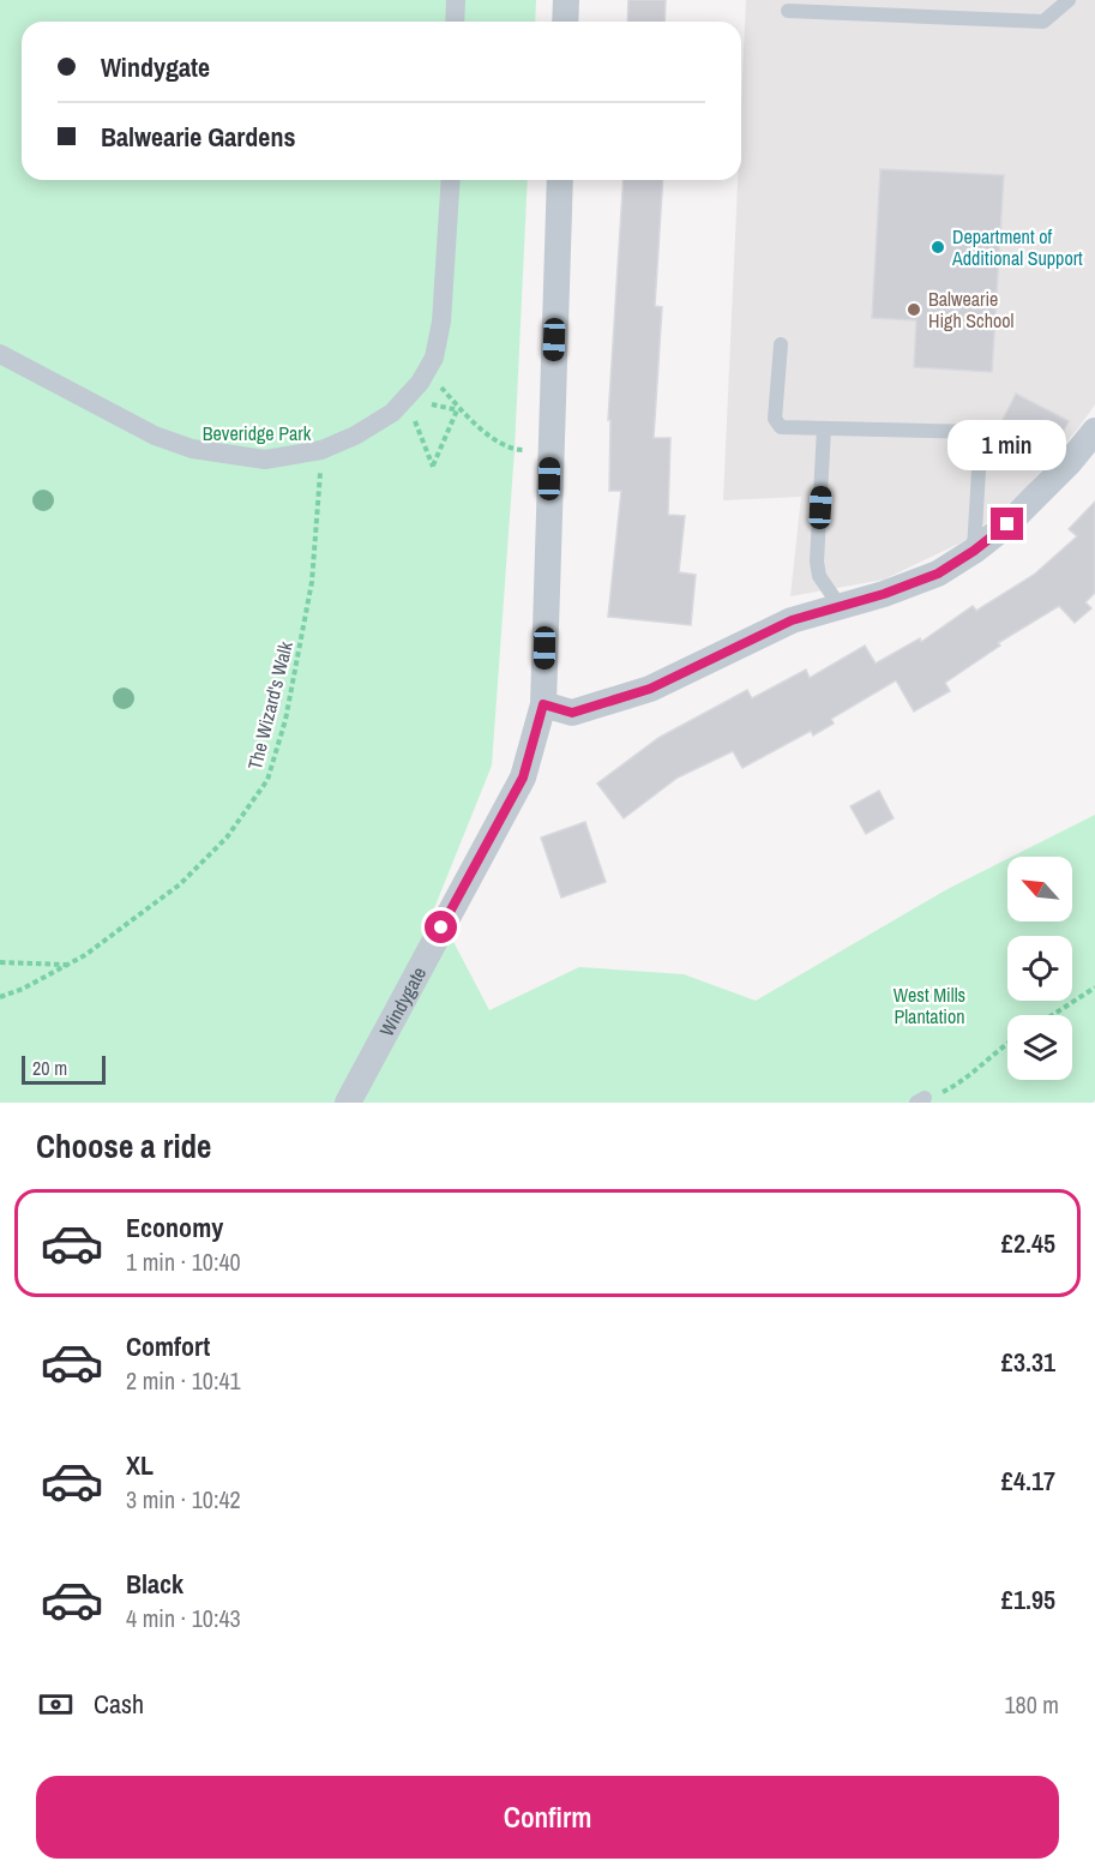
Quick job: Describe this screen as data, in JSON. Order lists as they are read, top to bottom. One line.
{"streets":{"street":["Windygate"],"path":["The Wizard's Walk"]},"parks":["Beveridge Park","West Mills Plantation"],"places":["Department of Additional Support","Balwearie High School"],"scale_bar":"20 m","north":"top left","page":{"banner":["Windygate","Balwearie Gardens"],"bubble":"1 min","scale":"20 m","heading":"Choose a ride","list":[{"name":"Economy","note":"1 min · 10:40","value":"£2.45"},{"name":"Comfort","note":"2 min · 10:41","value":"£3.31"},{"name":"XL","note":"3 min · 10:42","value":"£4.17"},{"name":"Black","note":"4 min · 10:43","value":"£1.95"}],"pay":["Cash","180 m"],"buttons":"Confirm"}}
